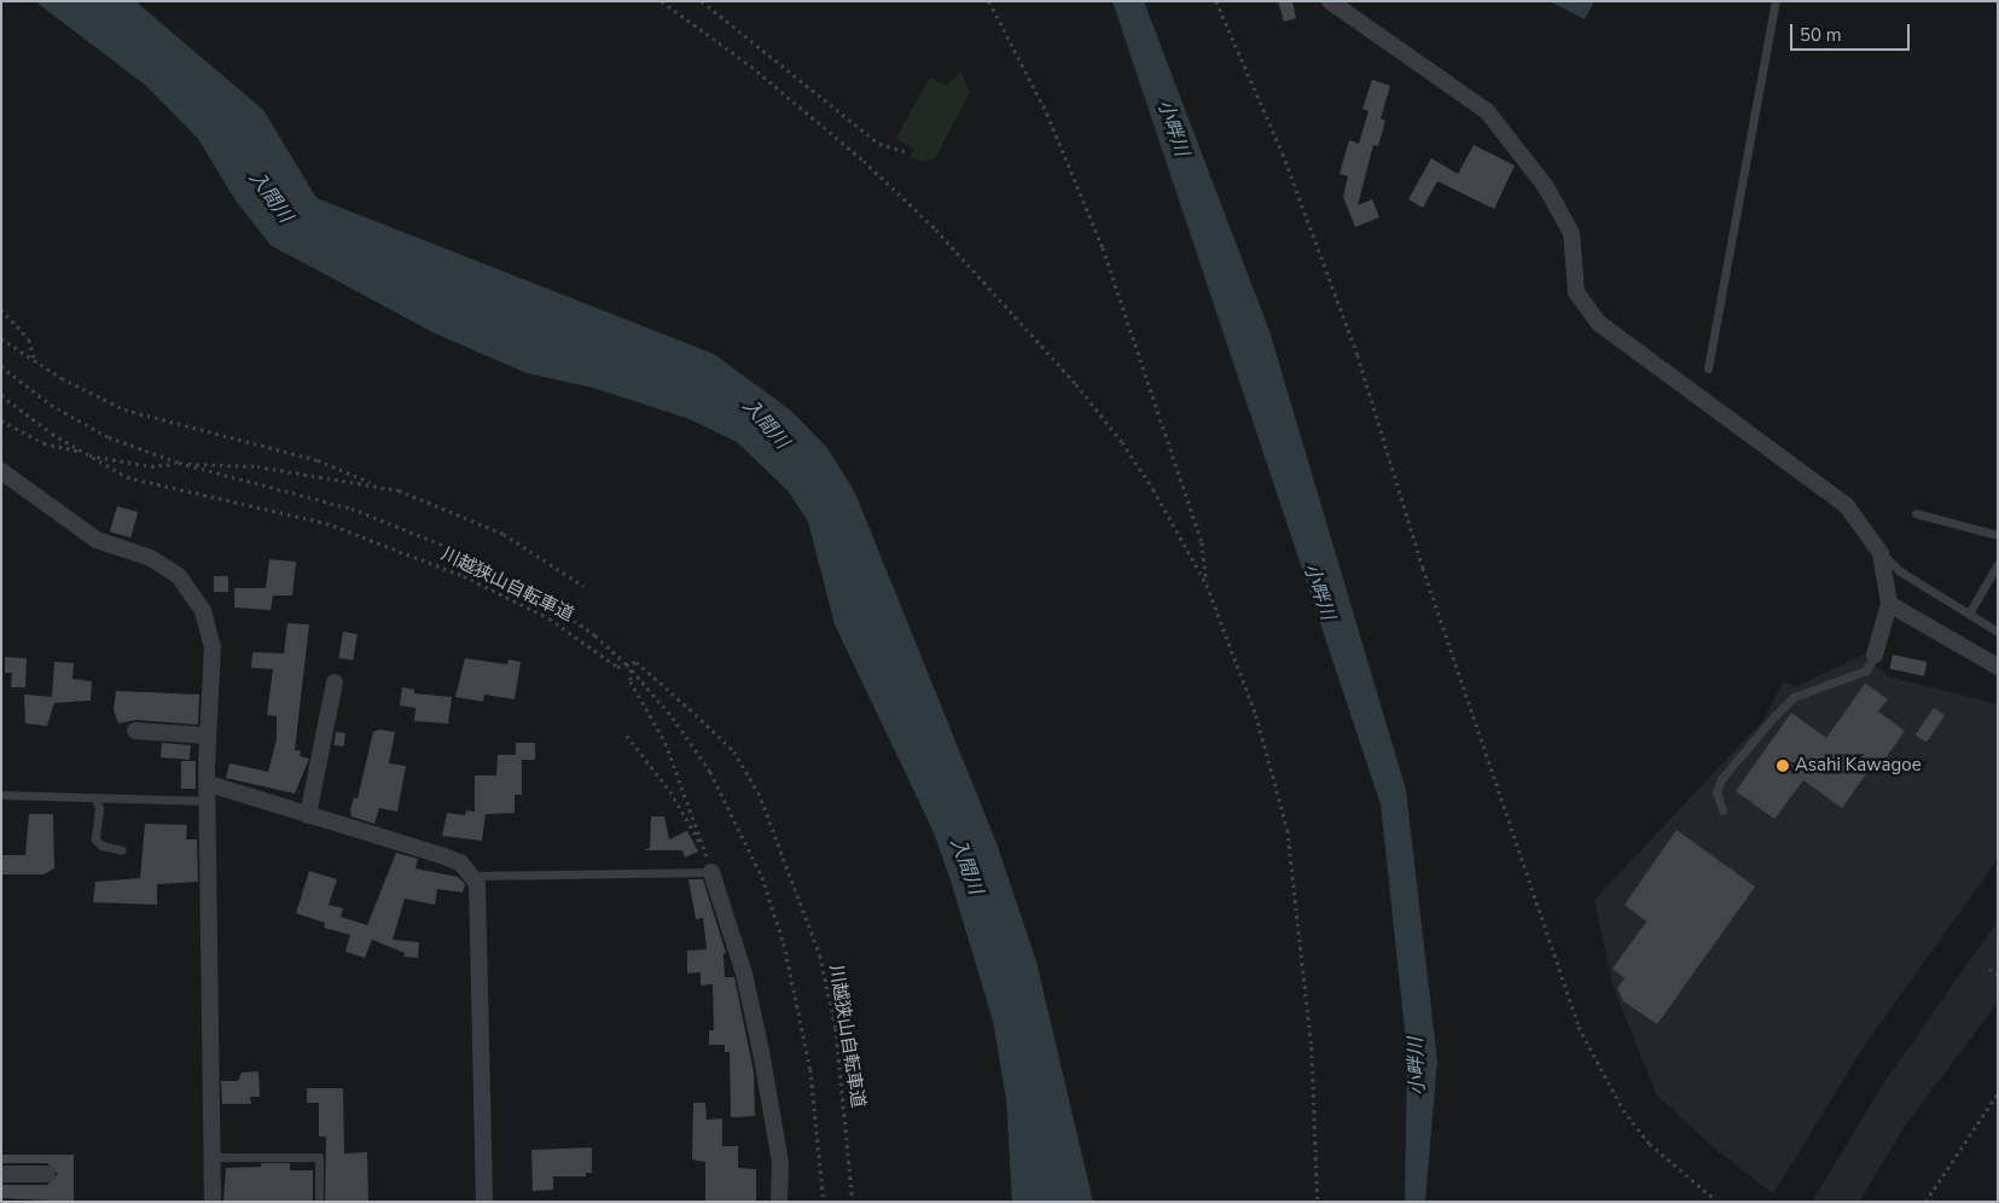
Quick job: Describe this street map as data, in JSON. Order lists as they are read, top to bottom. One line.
{"streets":{"path":["川越狭山自転車道"]},"water":["小畔川","入間川"],"places":["Asahi Kawagoe"],"scale_bar":"50 m"}
